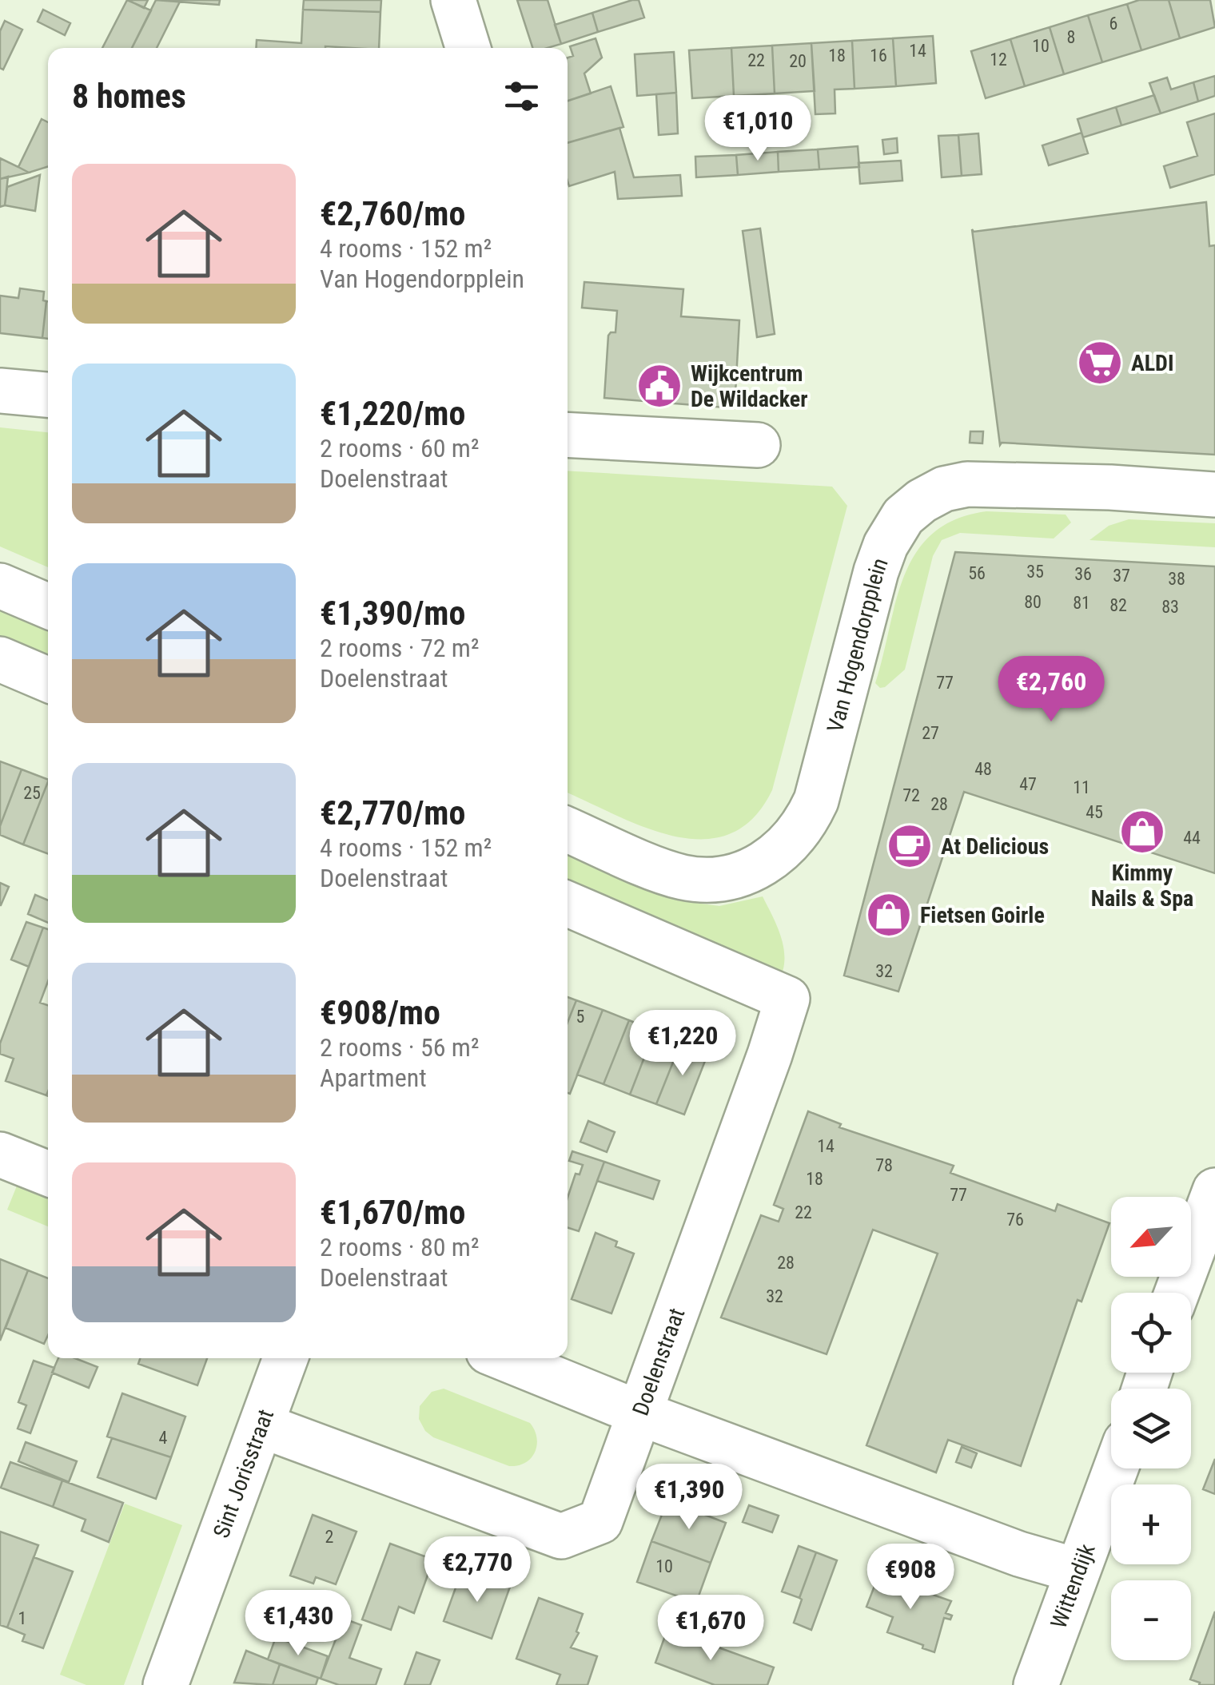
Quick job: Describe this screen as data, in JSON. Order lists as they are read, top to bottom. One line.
{"streets":{"street":["Van Hogendorpplein","Doelenstraat","Sint Jorisstraat","Wittendijk"]},"crossings":[["Doelenstraat","Sint Jorisstraat"]],"places":{"supermarket":["ALDI"],"public building":["Wijkcentrum De Wildacker"],"shop":["Kimmy Nails & Spa","Fietsen Goirle"],"cafe":["At Delicious"]},"house_numbers":["6","8","10","14","18","16","12","22","20","35","56","36","37","38","80","81","82","83","77","27","48","47","11","25","72","28","45","44","32","5","14","78","18","77","22","76","28","32","4","2","10","1"],"north":"bottom left","page":{"heading":"8 homes","price":["€1,010","€2,760","€1,220","€1,390","€2,770","€908","€1,430","€1,670"],"list":[{"name":"€2,760/mo","note":"4 rooms · 152 m² · Van Hogendorpplein"},{"name":"€1,220/mo","note":"2 rooms · 60 m² · Doelenstraat"},{"name":"€1,390/mo","note":"2 rooms · 72 m² · Doelenstraat"},{"name":"€2,770/mo","note":"4 rooms · 152 m² · Doelenstraat"},{"name":"€908/mo","note":"2 rooms · 56 m² · Apartment"},{"name":"€1,670/mo","note":"2 rooms · 80 m² · Doelenstraat"}],"map_buttons":["+","−"]}}
